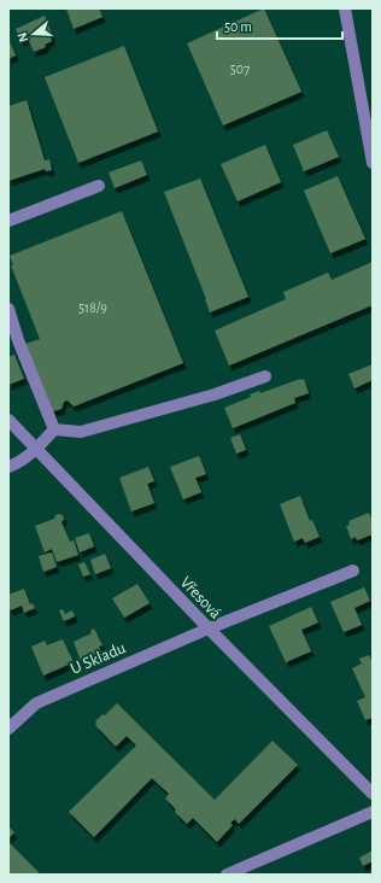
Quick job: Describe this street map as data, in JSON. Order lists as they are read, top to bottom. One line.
{"streets":{"street":["Vřesová","U Skladu"]},"crossings":[["Vřesová","U Skladu"]],"house_numbers":["507","518/9"],"scale_bar":"50 m","north":"left"}
